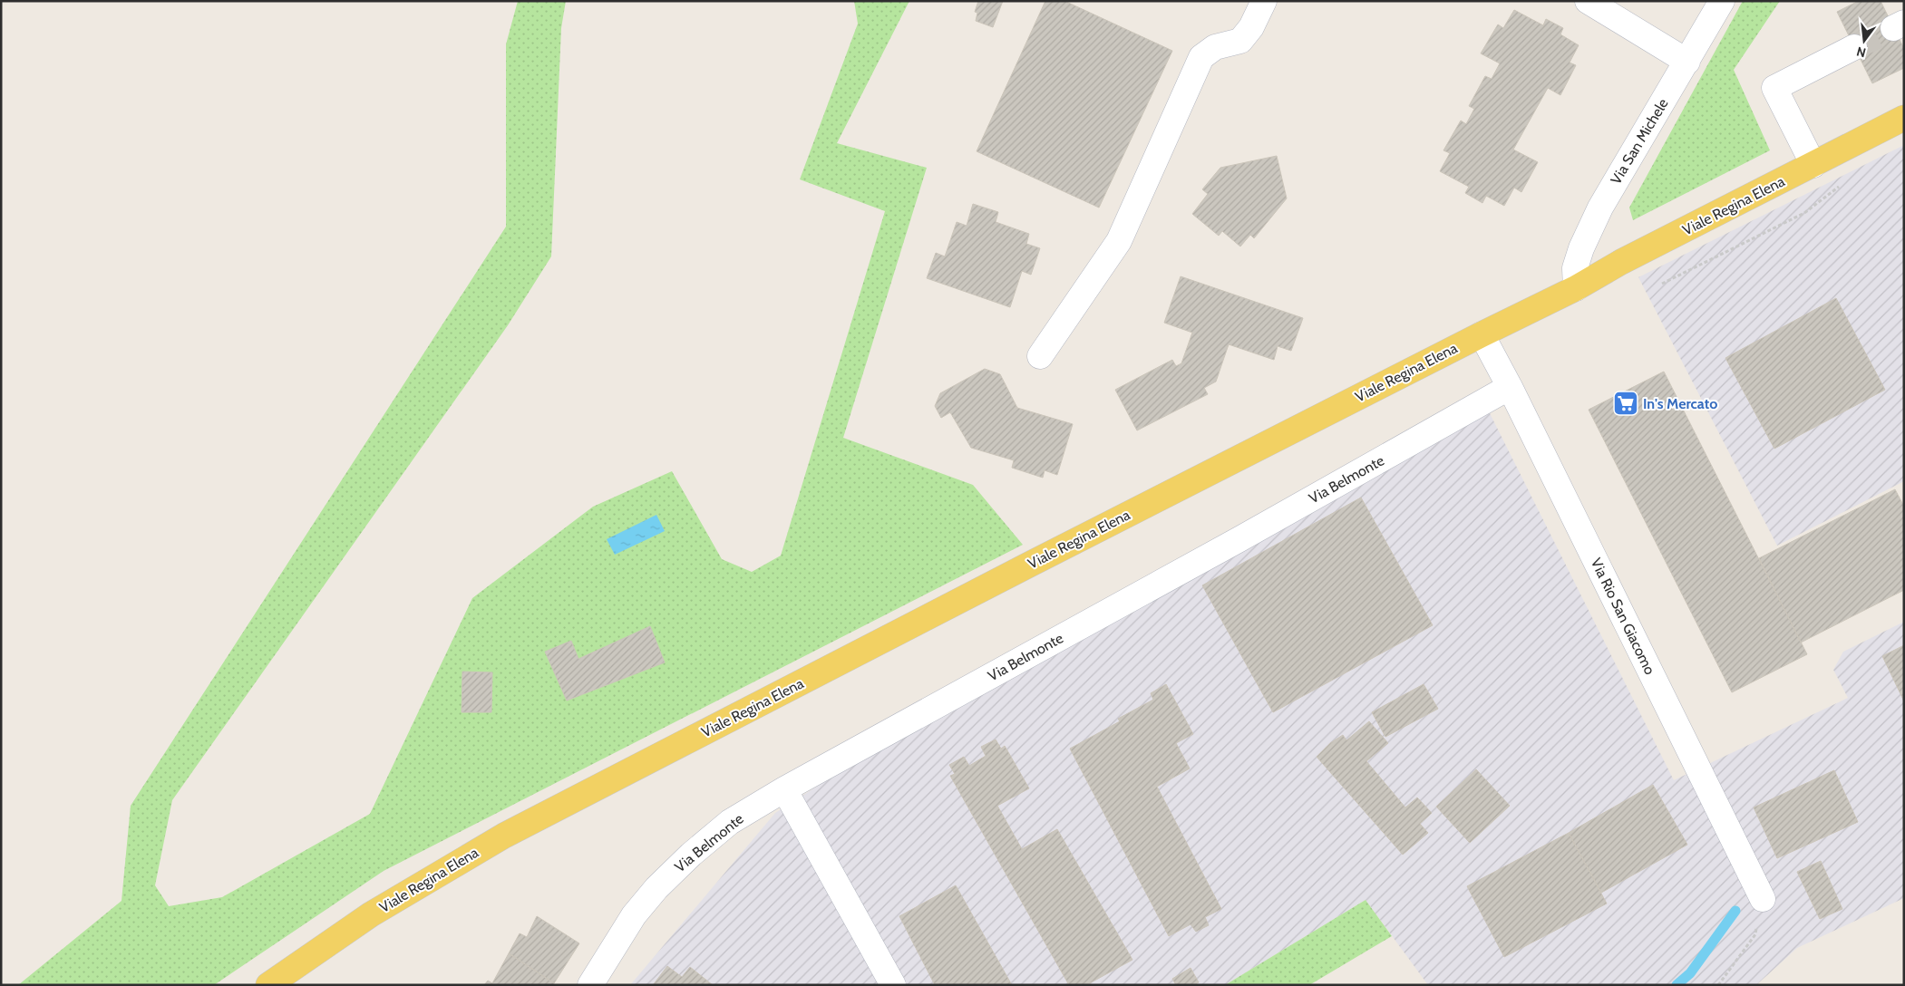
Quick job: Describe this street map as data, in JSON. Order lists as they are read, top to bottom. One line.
{"streets":{"main road":["Viale Regina Elena"],"street":["Via San Michele","Via Belmonte","Via Rio San Giacomo"]},"crossings":[["Via San Michele","Viale Regina Elena"],["Viale Regina Elena","Via Rio San Giacomo"],["Via Belmonte","Via Rio San Giacomo"]],"places":{"supermarket":["In's Mercato"]},"north":"bottom"}
